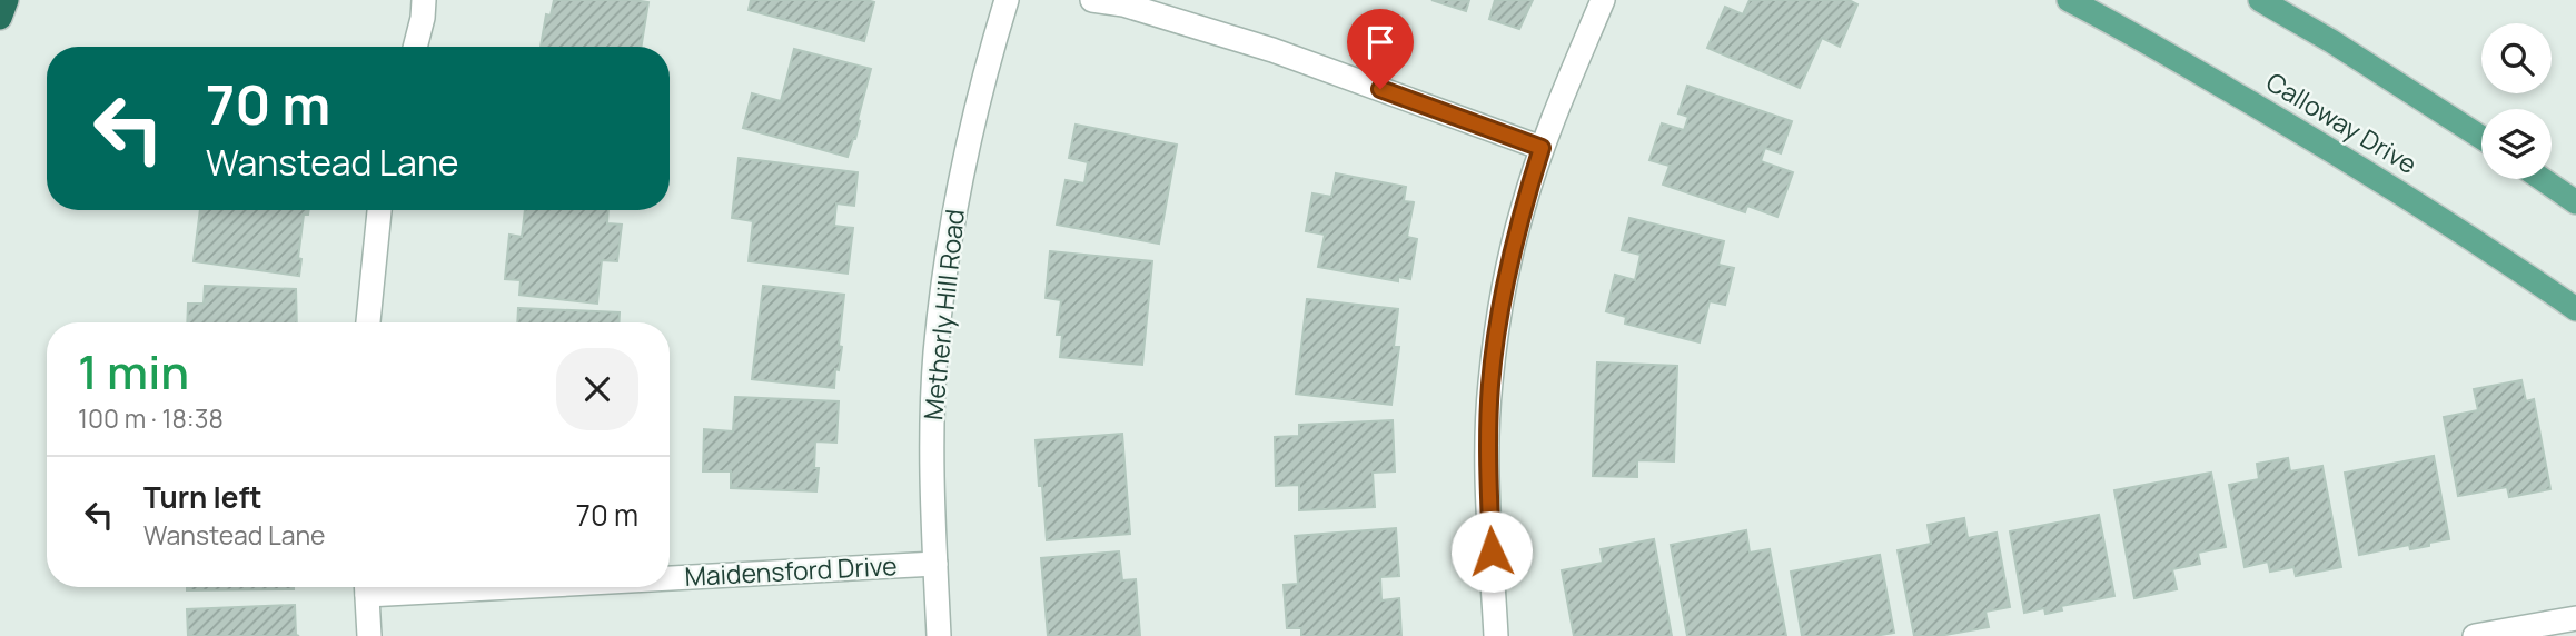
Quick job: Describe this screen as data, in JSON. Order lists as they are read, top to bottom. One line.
{"streets":{"main road":["Calloway Drive"],"street":["Metherly Hill Road","Maidensford Drive"]},"crossings":[["Metherly Hill Road","Maidensford Drive"]],"page":{"turn":["70 m","Wanstead Lane"],"heading":["1 min","100 m · 18:38"],"list":[{"name":"Turn left","note":"Wanstead Lane","value":"70 m"}]}}
